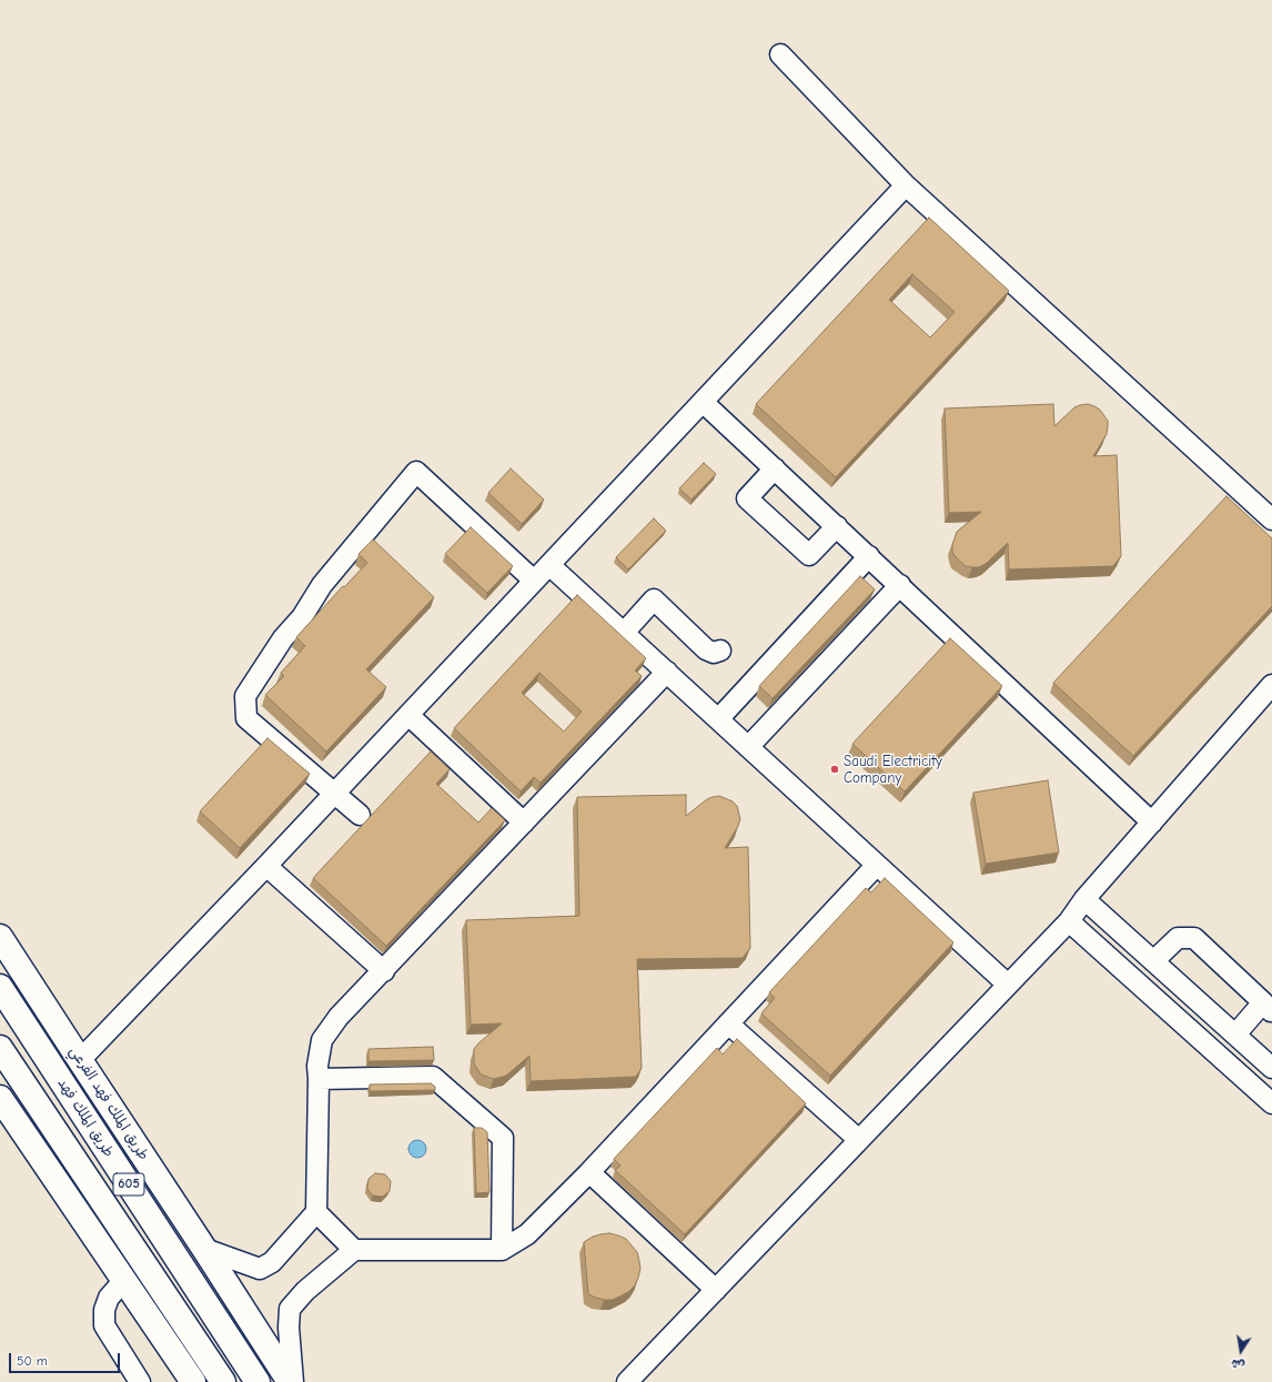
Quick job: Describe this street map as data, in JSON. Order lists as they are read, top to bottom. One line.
{"streets":{"main road":["طريق الملك فهد الفرعي","طريق الملك فهد","605"]},"places":["Saudi Electricity Company"],"scale_bar":"50 m","north":"bottom"}
